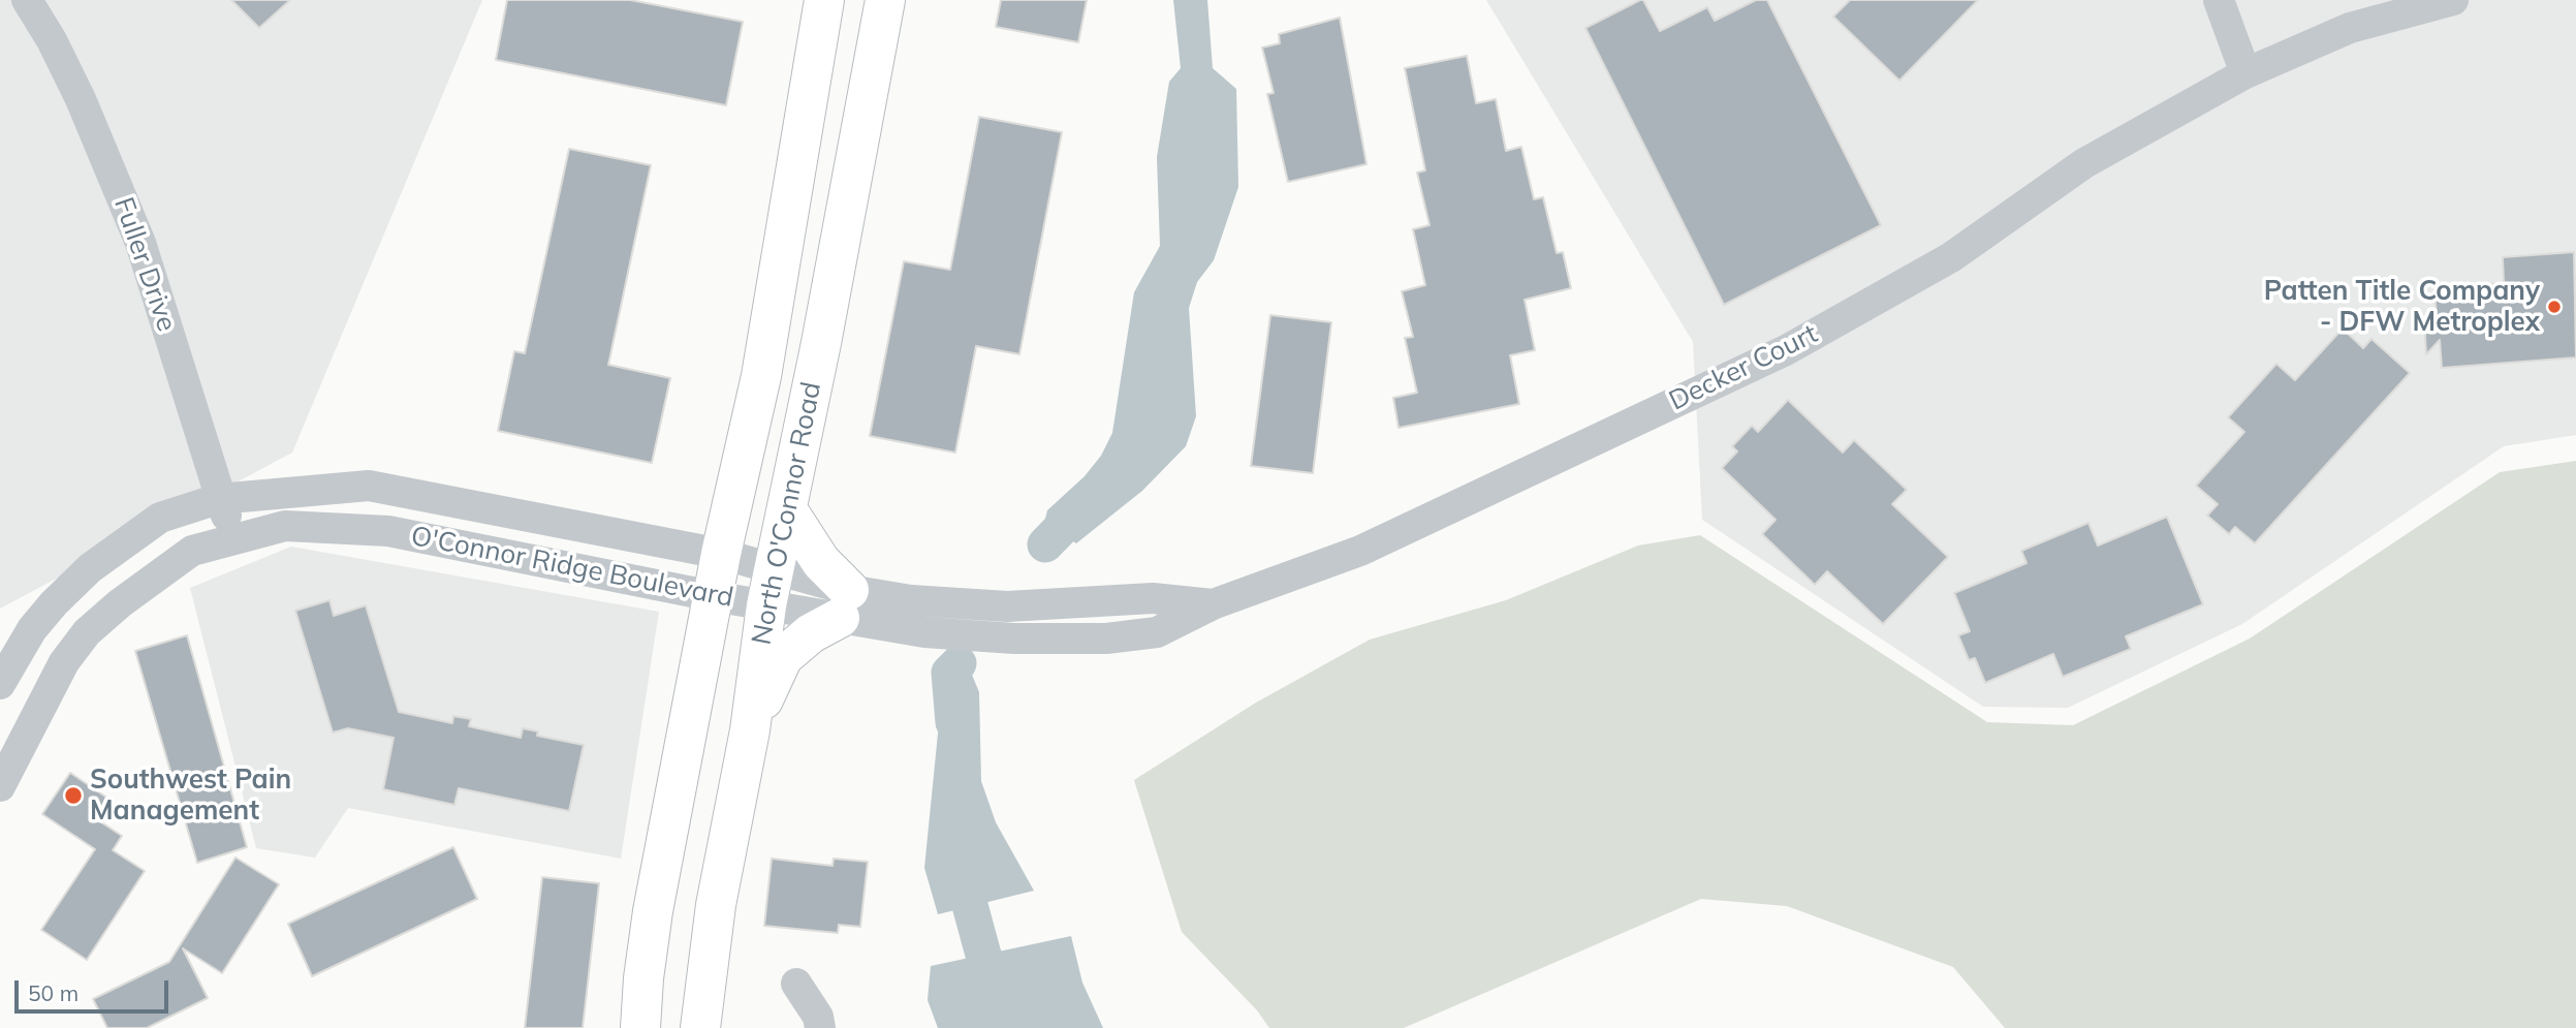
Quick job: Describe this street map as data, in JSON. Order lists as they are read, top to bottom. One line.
{"streets":{"main road":["North O'Connor Road"],"street":["Fuller Drive","Decker Court","O'Connor Ridge Boulevard"]},"crossings":[["Fuller Drive","O'Connor Ridge Boulevard"],["Decker Court","O'Connor Ridge Boulevard"],["North O'Connor Road","O'Connor Ridge Boulevard"]],"places":["Patten Title Company - DFW Metroplex","Southwest Pain Management"],"scale_bar":"50 m"}
